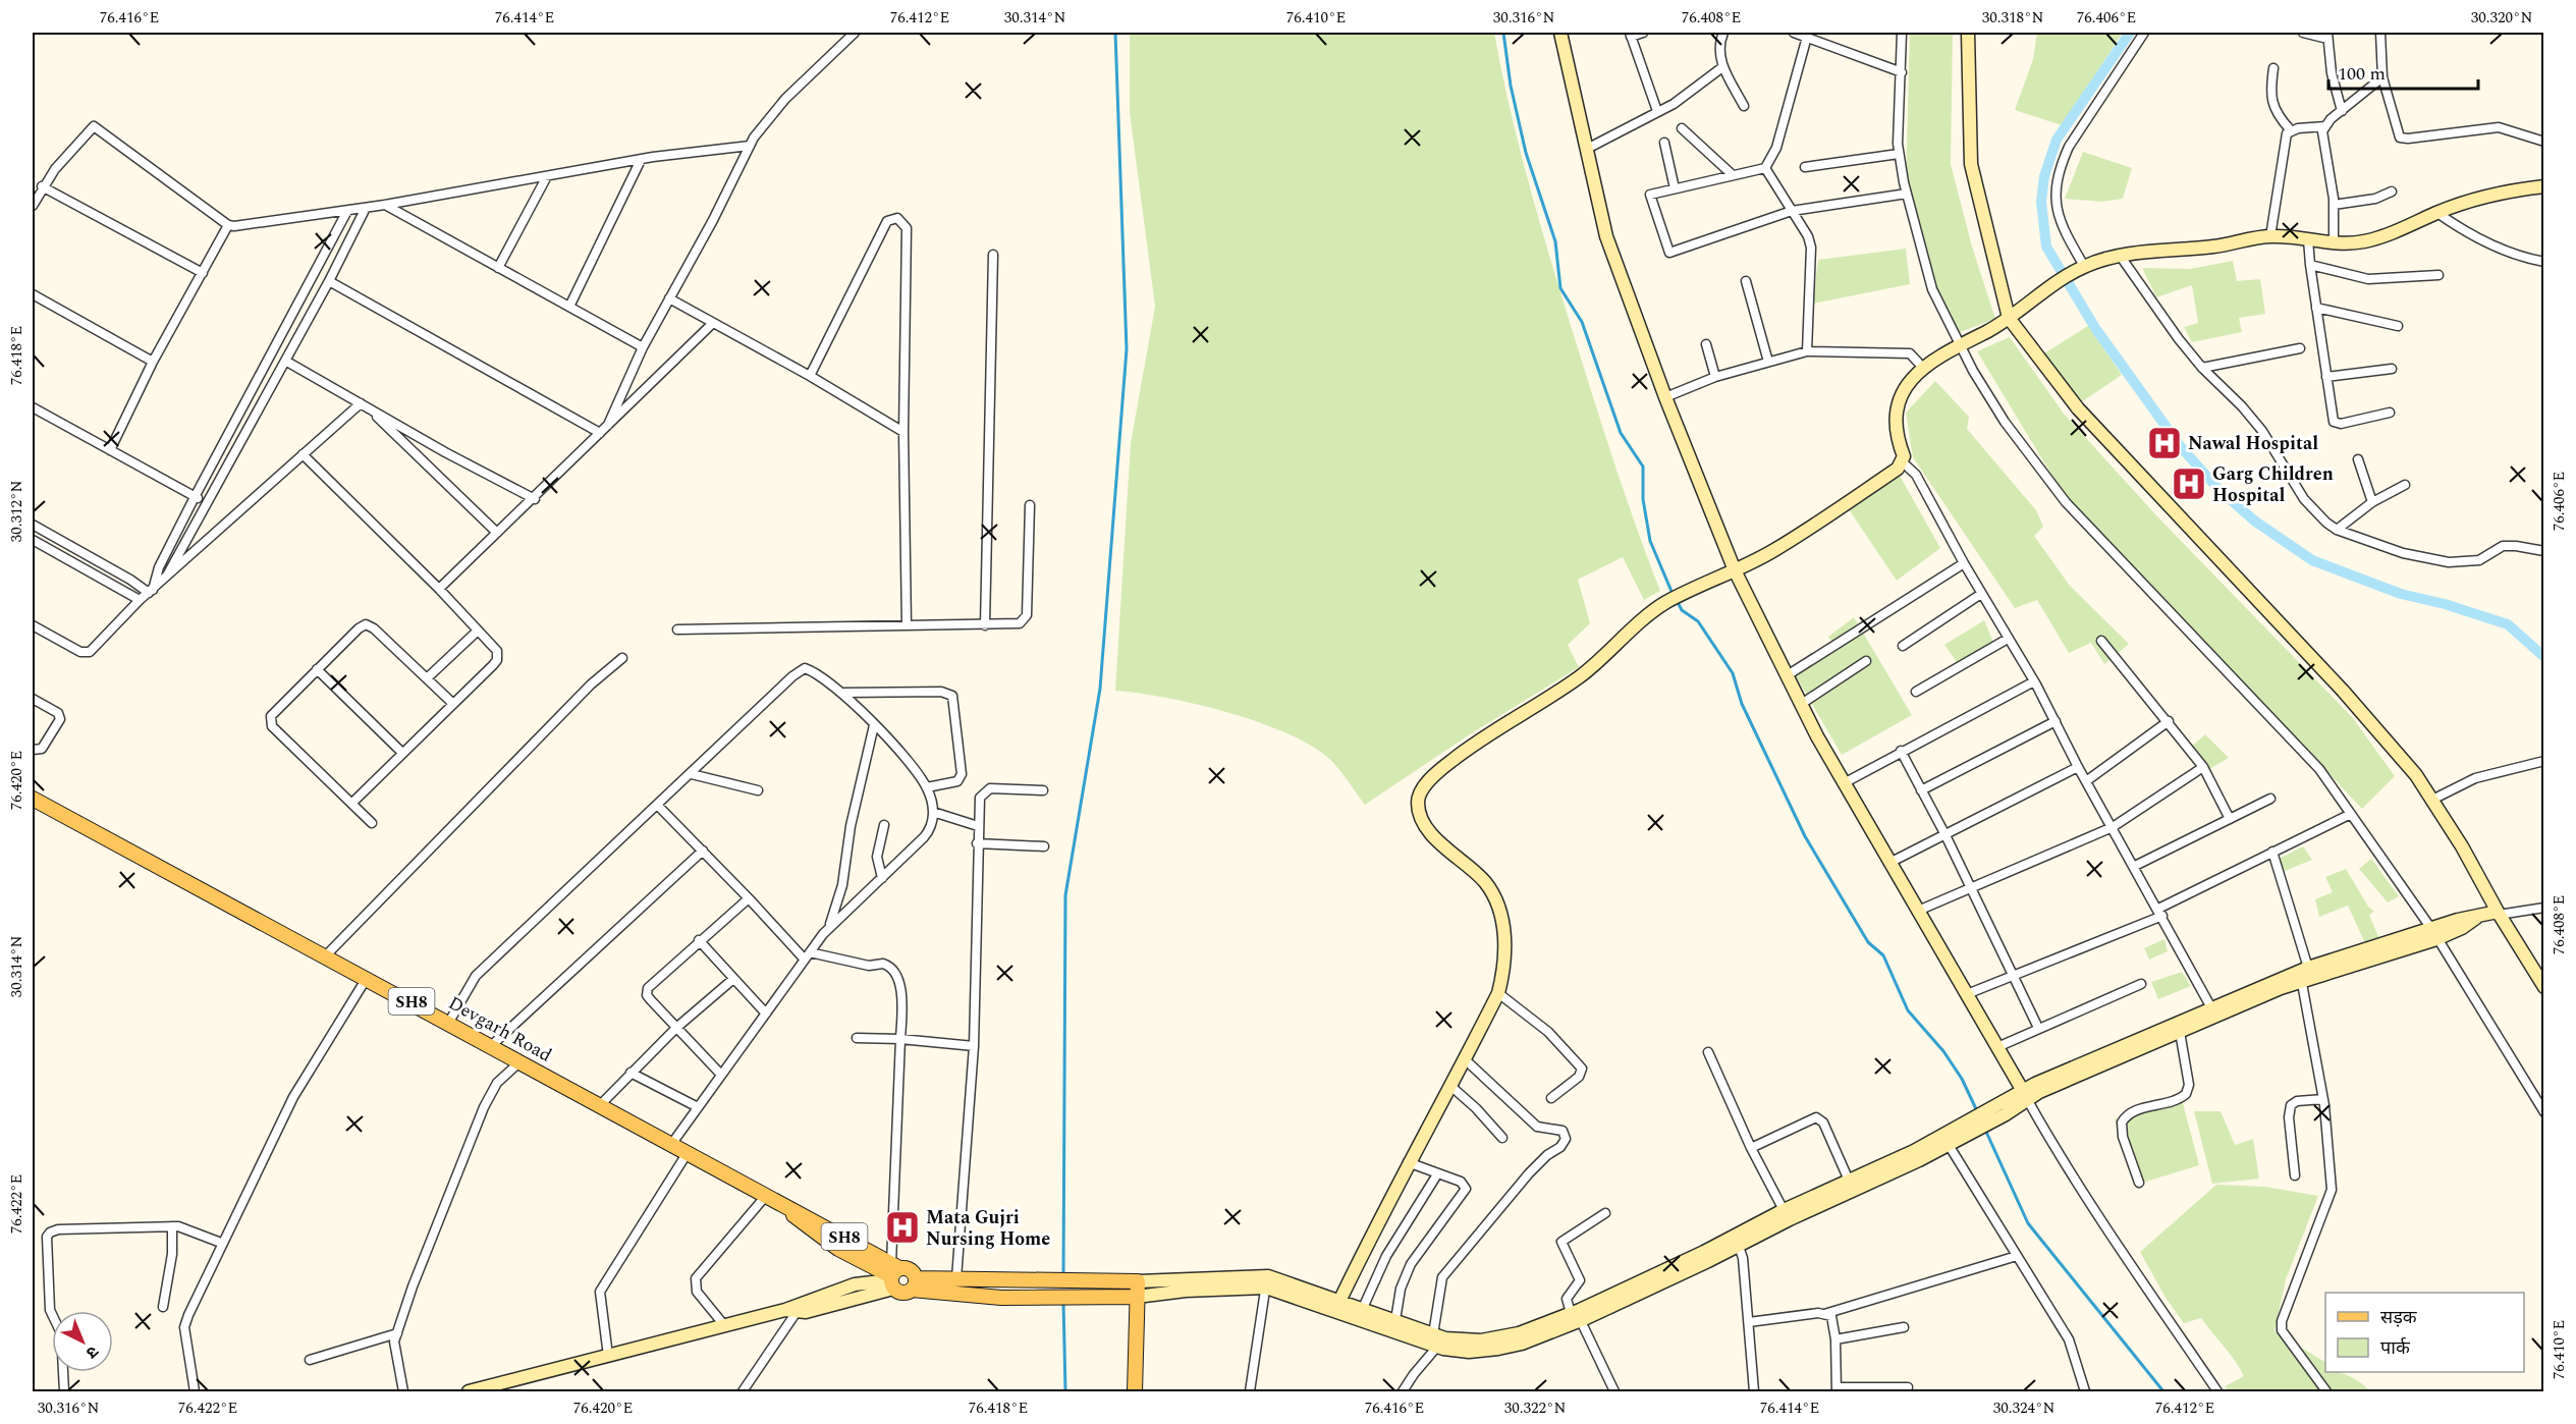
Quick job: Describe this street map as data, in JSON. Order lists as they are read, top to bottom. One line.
{"streets":{"main road":["SH8","Devgarh Road"]},"crossings":[["SH8","Devgarh Road"]],"places":{"hospital":["Nawal Hospital","Garg Children Hospital","Mata Gujri Nursing Home"]},"legend":["सड़क","पार्क"],"scale_bar":"100 m","north":"bottom right","coordinates":["76.416°E","76.414°E","76.412°E","30.314°N","76.410°E","30.316°N","76.408°E","30.318°N","76.406°E","30.320°N","76.418°E","30.312°N","76.420°E","76.422°E","30.322°N","30.324°N"]}
